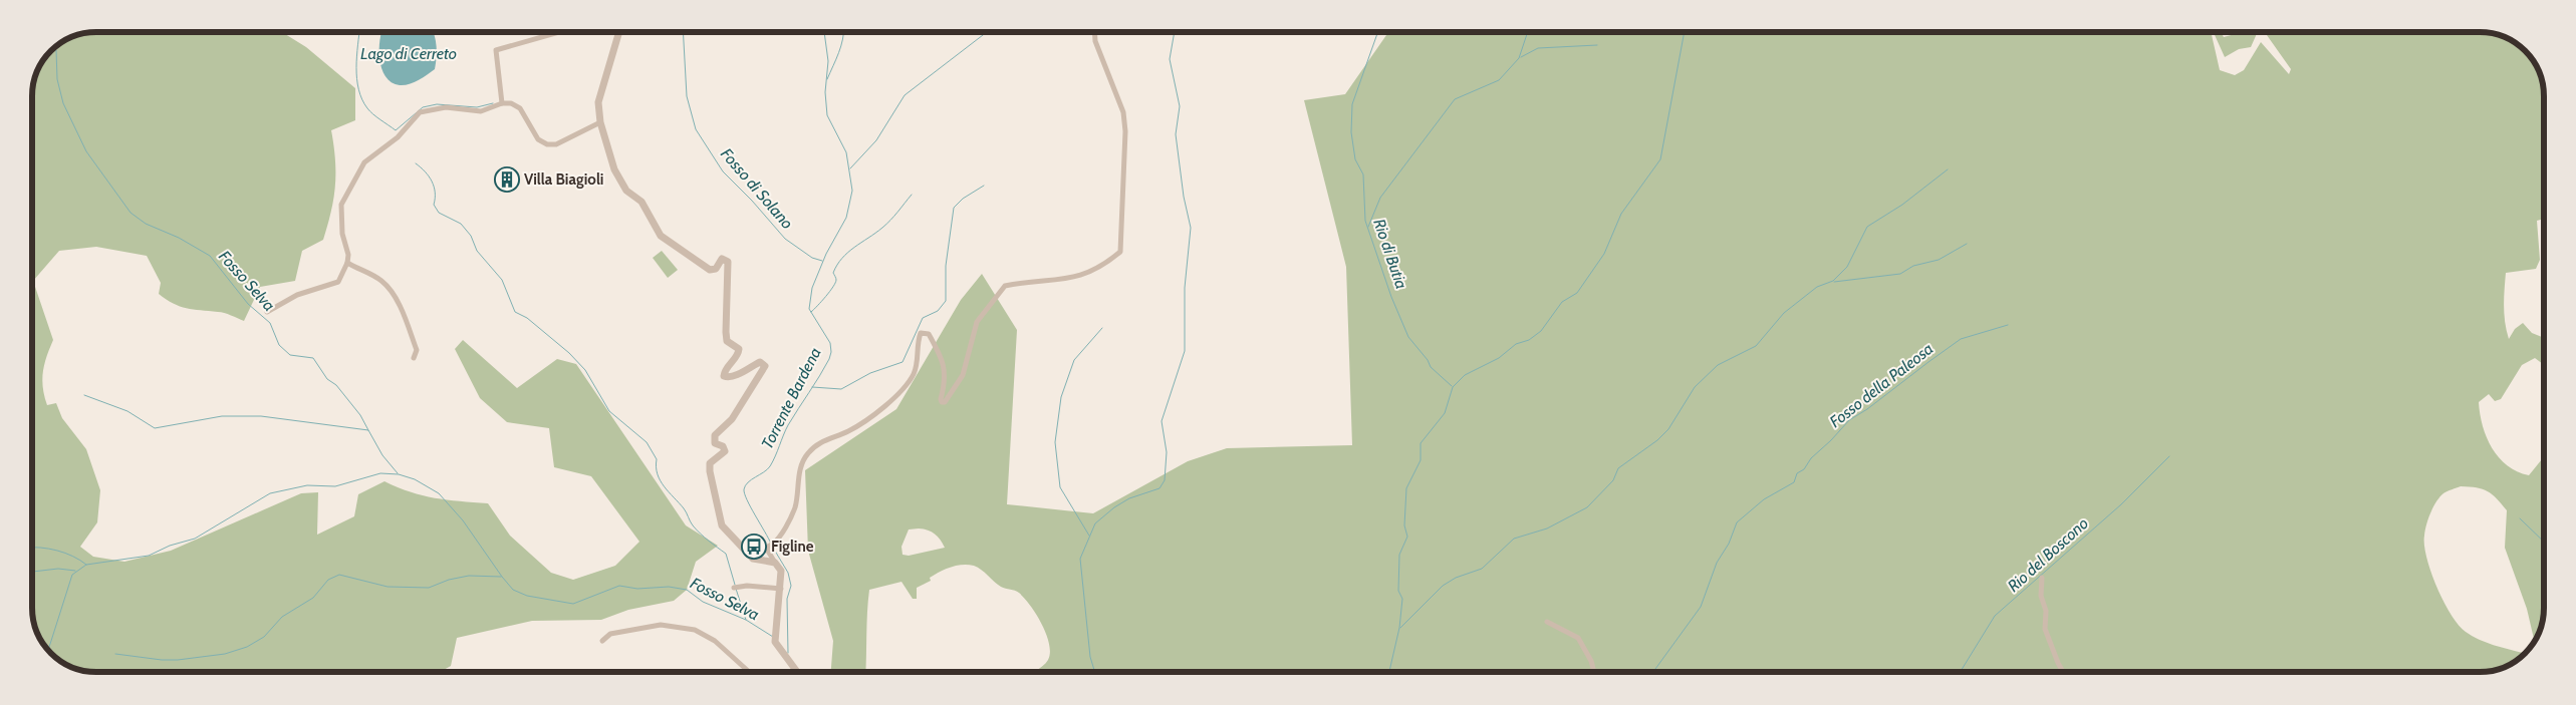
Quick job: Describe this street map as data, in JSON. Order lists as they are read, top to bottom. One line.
{"water":["Lago di Cerreto","Fosso di Solano","Rio di Butia","Fosso Selva","Fosso della Paleosa","Torrente Bardena","Rio del Boscono"],"places":{"building":["Villa Biagioli"],"bus stop":["Figline"]}}
